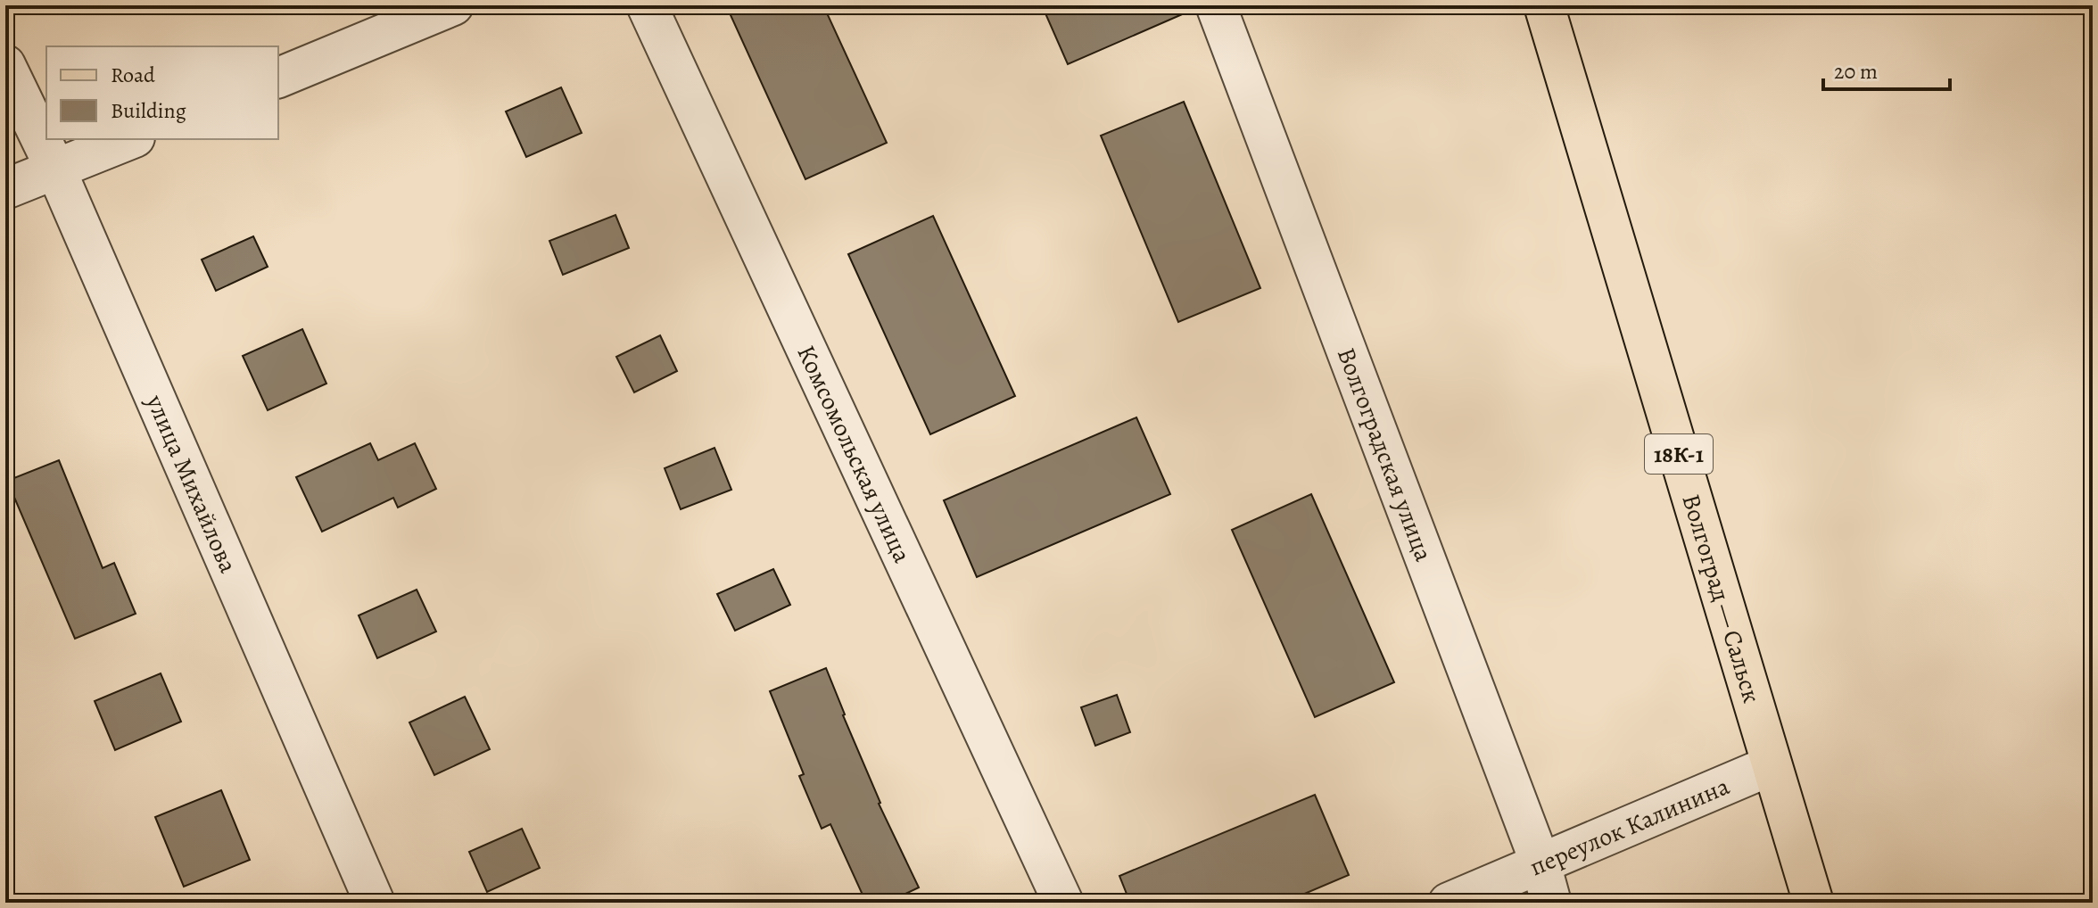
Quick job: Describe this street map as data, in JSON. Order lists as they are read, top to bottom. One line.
{"streets":{"main road":["18К-1","Волгоград — Сальск"],"street":["Волгоградская улица","Комсомольская улица","улица Михайлова","переулок Калинина"]},"crossings":[["Волгоградская улица","переулок Калинина"],["Волгоград — Сальск","переулок Калинина"]],"legend":["Road","Building"],"scale_bar":"20 m"}
